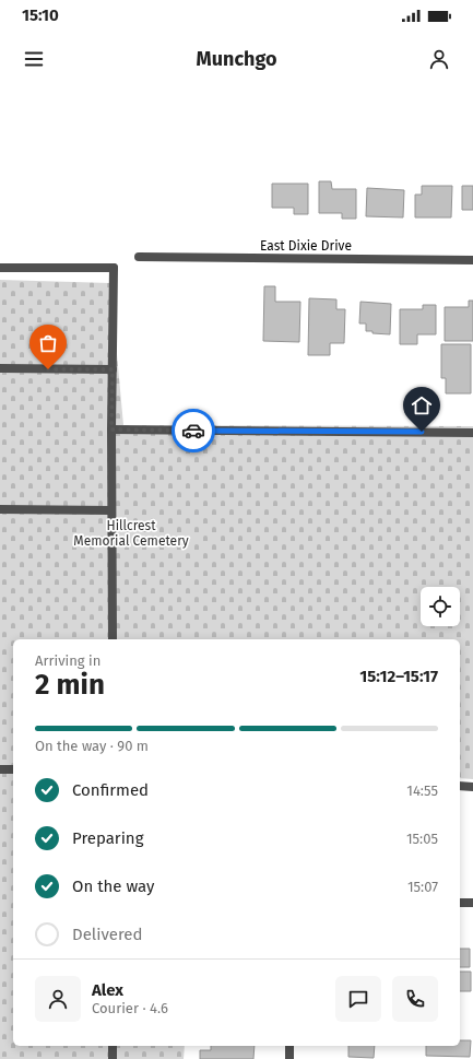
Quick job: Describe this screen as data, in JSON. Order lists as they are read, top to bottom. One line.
{"streets":{"street":["East Dixie Drive"]},"parks":["Hillcrest Memorial Cemetery"],"page":{"status":"15:10","header":"Munchgo","heading":["2 min","Arriving in","15:12–15:17"],"panel":["Alex","Courier · 4.6"],"bar":"On the way · 90 m","list":[["Confirmed","14:55"],["Preparing","15:05"],["On the way","15:07"],"Delivered"]}}
